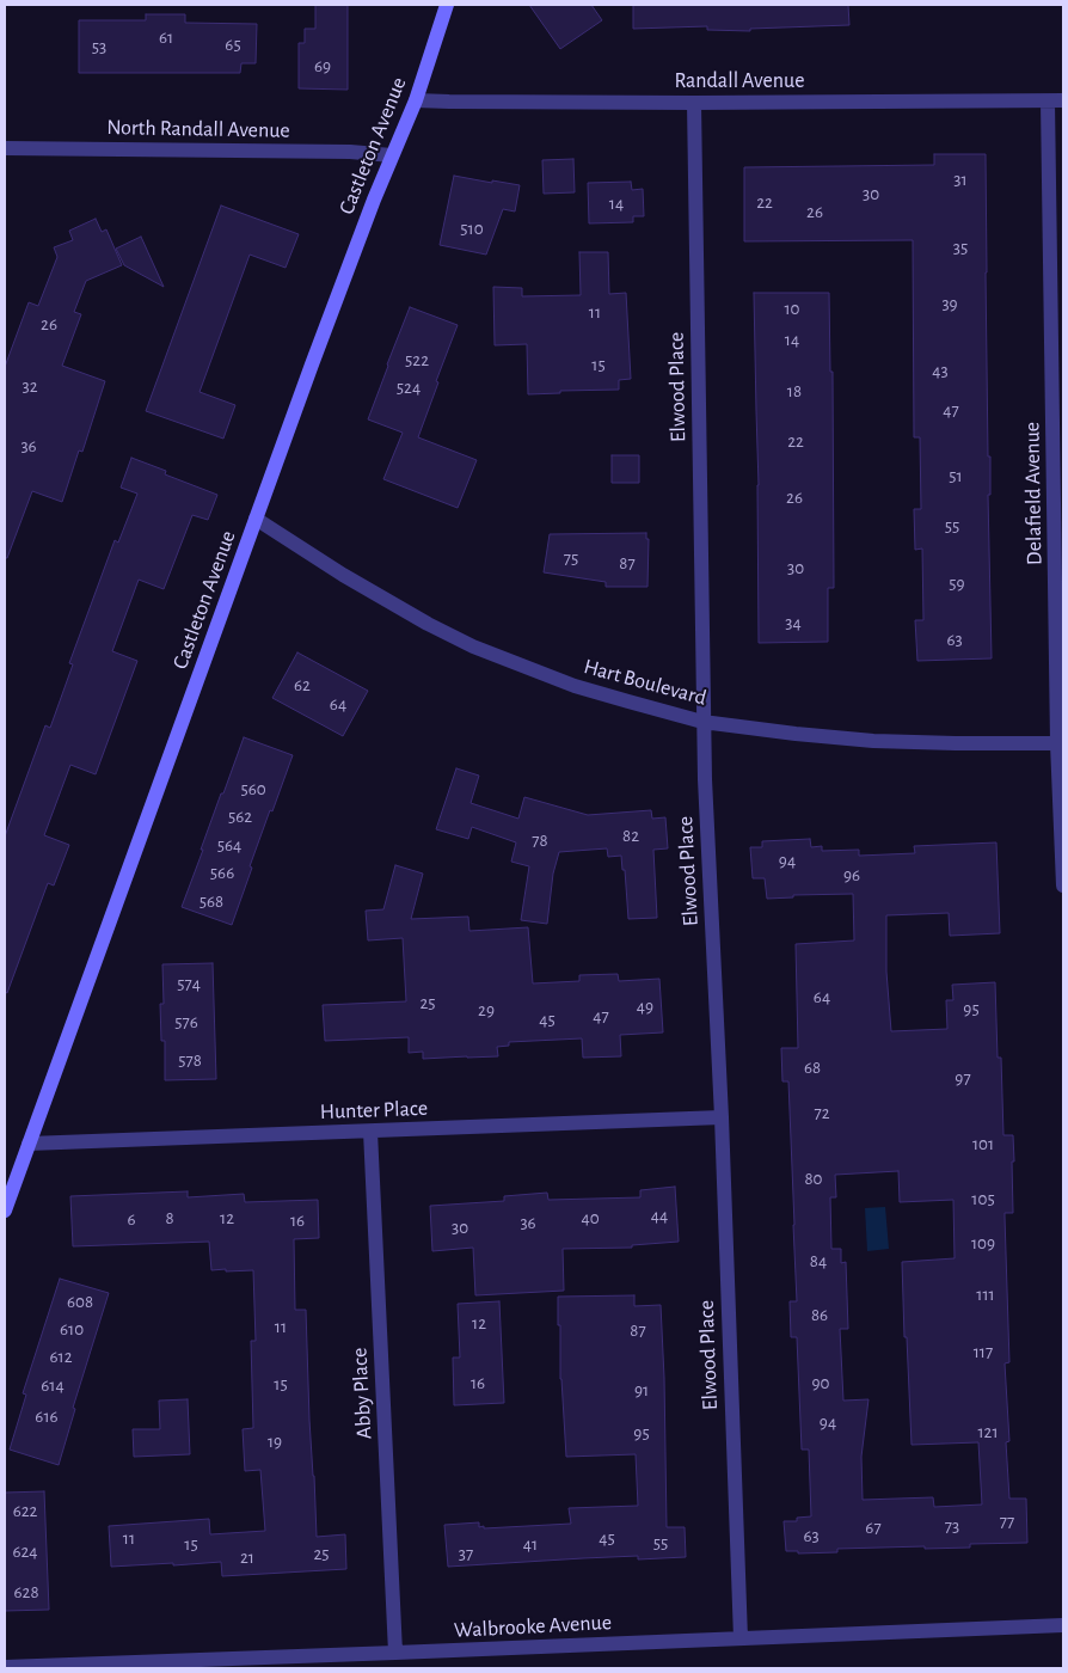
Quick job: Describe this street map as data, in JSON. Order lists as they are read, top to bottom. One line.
{"streets":{"street":["Randall Avenue","North Randall Avenue","Castleton Avenue","Elwood Place","Delafield Avenue","Hart Boulevard","Hunter Place","Abby Place","Walbrooke Avenue"]},"crossings":[["Randall Avenue","Castleton Avenue"],["Randall Avenue","Elwood Place"],["Randall Avenue","Delafield Avenue"],["North Randall Avenue","Castleton Avenue"],["Castleton Avenue","Hart Boulevard"],["Castleton Avenue","Hunter Place"],["Elwood Place","Hart Boulevard"],["Elwood Place","Hunter Place"],["Elwood Place","Walbrooke Avenue"],["Delafield Avenue","Hart Boulevard"],["Hunter Place","Abby Place"],["Abby Place","Walbrooke Avenue"]],"house_numbers":["61","65","53","69","31","30","22","14","26","510","35","39","10","11","26","14","522","15","43","32","524","18","47","22","36","51","26","55","75","87","30","59","34","63","62","64","560","562","82","78","564","94","566","96","568","574","64","25","49","95","29","47","45","576","578","68","97","72","101","80","105","44","8","12","40","6","16","36","30","109","84","111","608","86","12","11","610","87","117","612","16","90","15","614","91","616","94","121","95","19","622","77","73","67","63","11","45","55","15","41","624","25","37","21","628"]}
